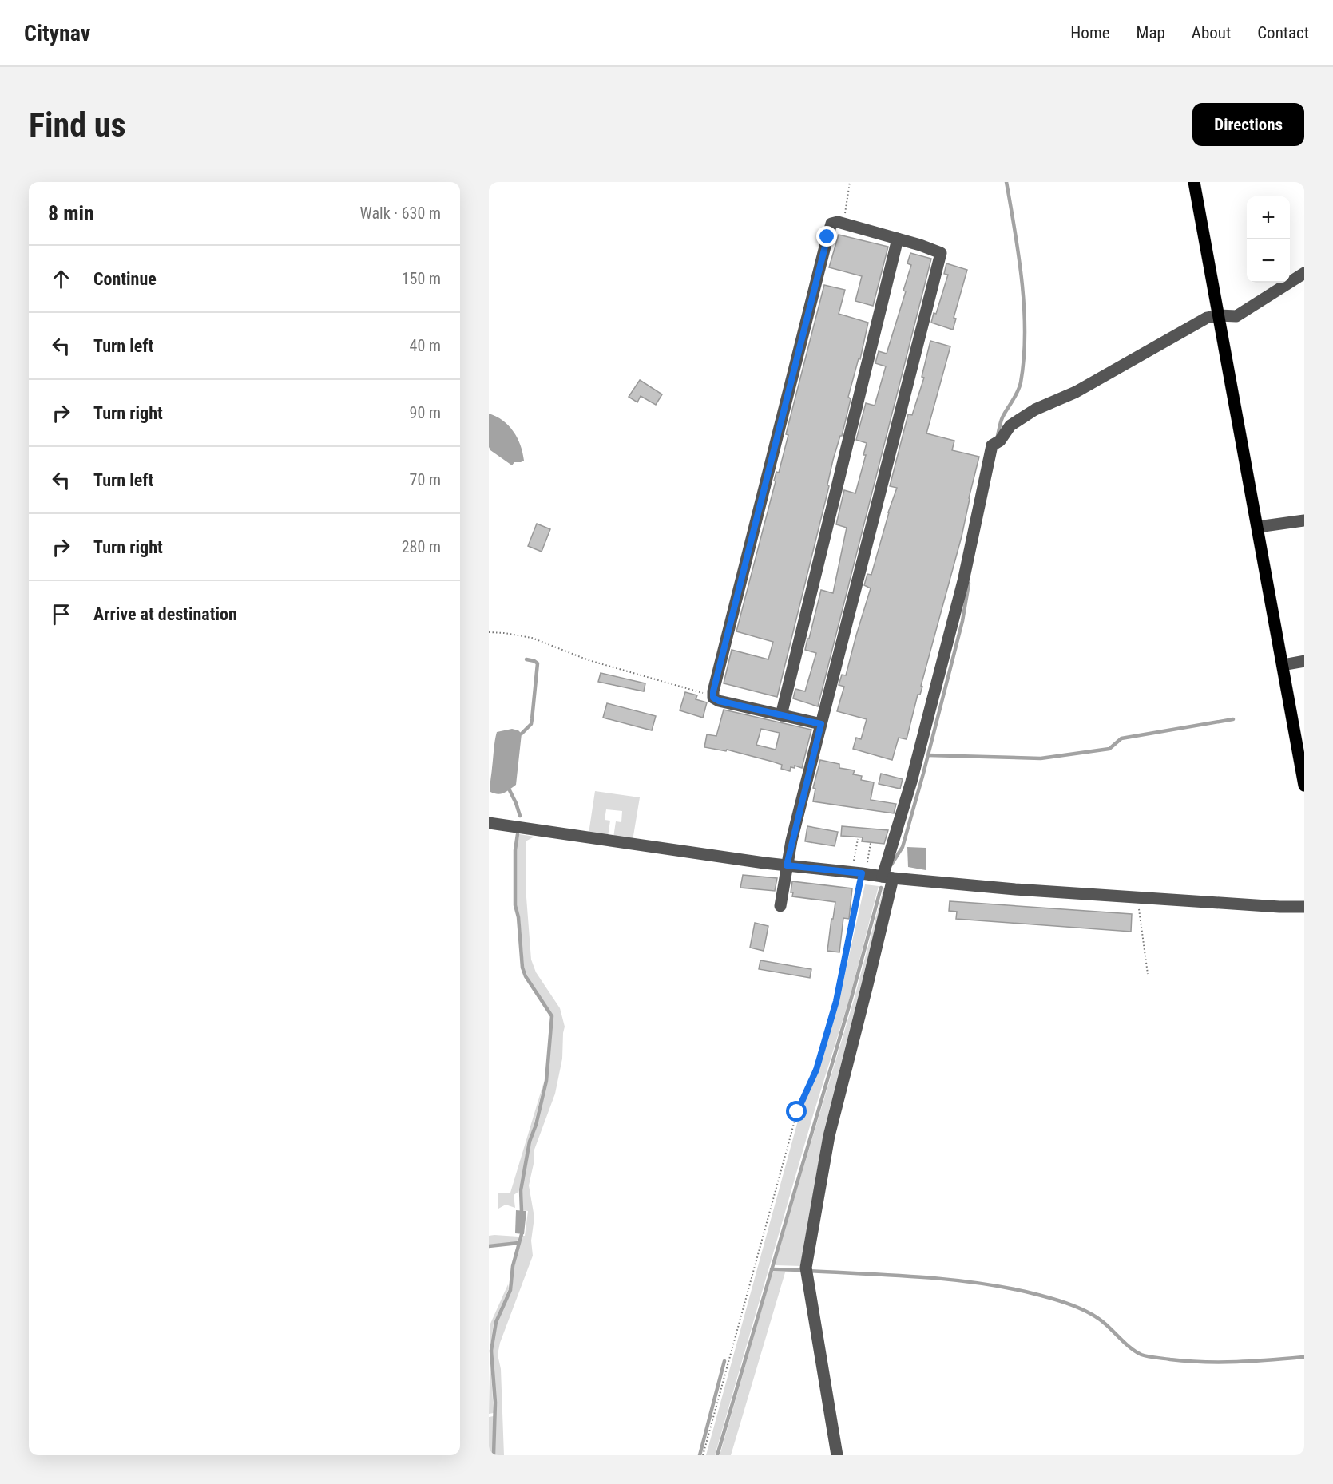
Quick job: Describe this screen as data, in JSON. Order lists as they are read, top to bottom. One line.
{"page":{"header":"Citynav","nav":["Home","Map","About","Contact"],"buttons":"Directions","title":"Find us","heading":["8 min","Walk · 630 m"],"map_buttons":["+","−"],"list":[["Continue","150 m"],["Turn left","40 m"],["Turn right","90 m"],["Turn left","70 m"],["Turn right","280 m"],"Arrive at destination"]}}
